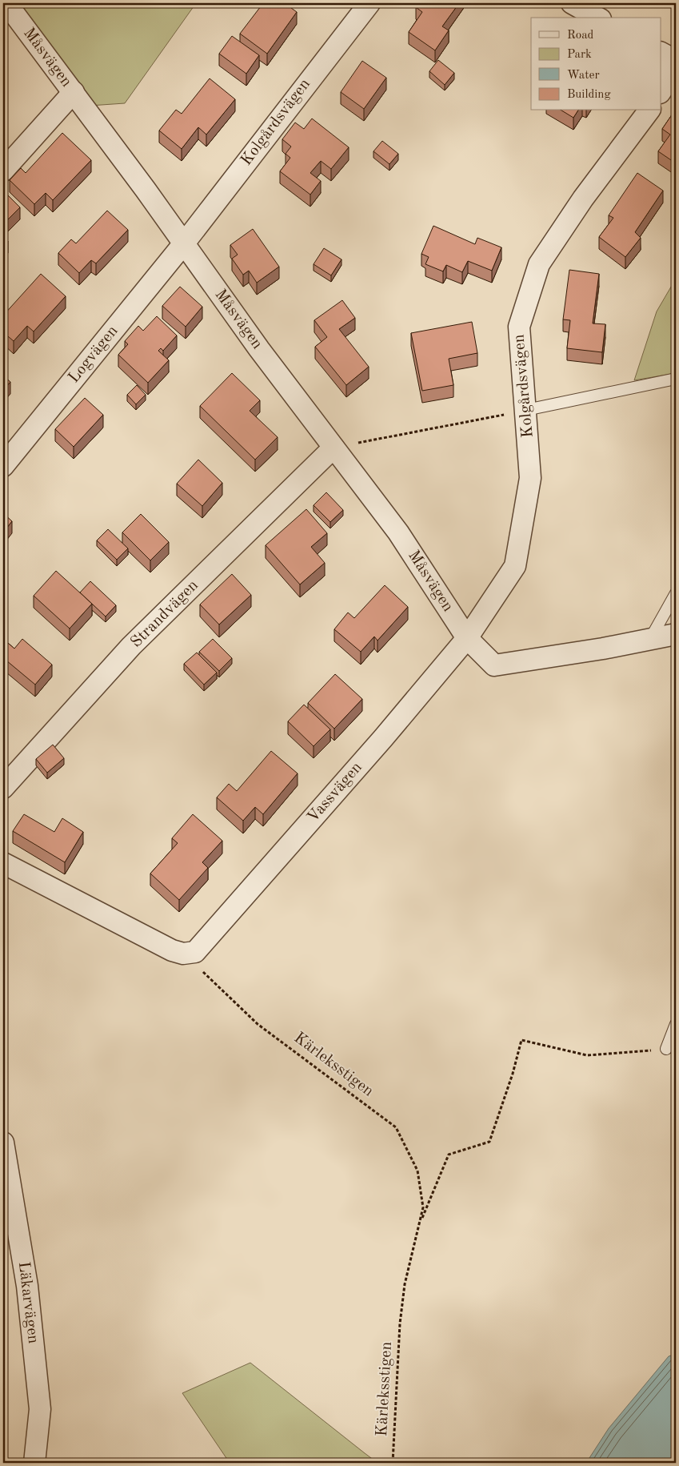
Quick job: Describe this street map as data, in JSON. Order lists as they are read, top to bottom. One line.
{"streets":{"street":["Måsvägen","Kolgårdsvägen","Logvägen","Strandvägen","Vassvägen","Läkarvägen"],"path":["Kärleksstigen"]},"crossings":[["Måsvägen","Kolgårdsvägen"],["Måsvägen","Logvägen"],["Måsvägen","Strandvägen"],["Måsvägen","Vassvägen"],["Kolgårdsvägen","Logvägen"],["Kolgårdsvägen","Vassvägen"],["Vassvägen","Kärleksstigen"]],"legend":["Road","Park","Water","Building"]}
